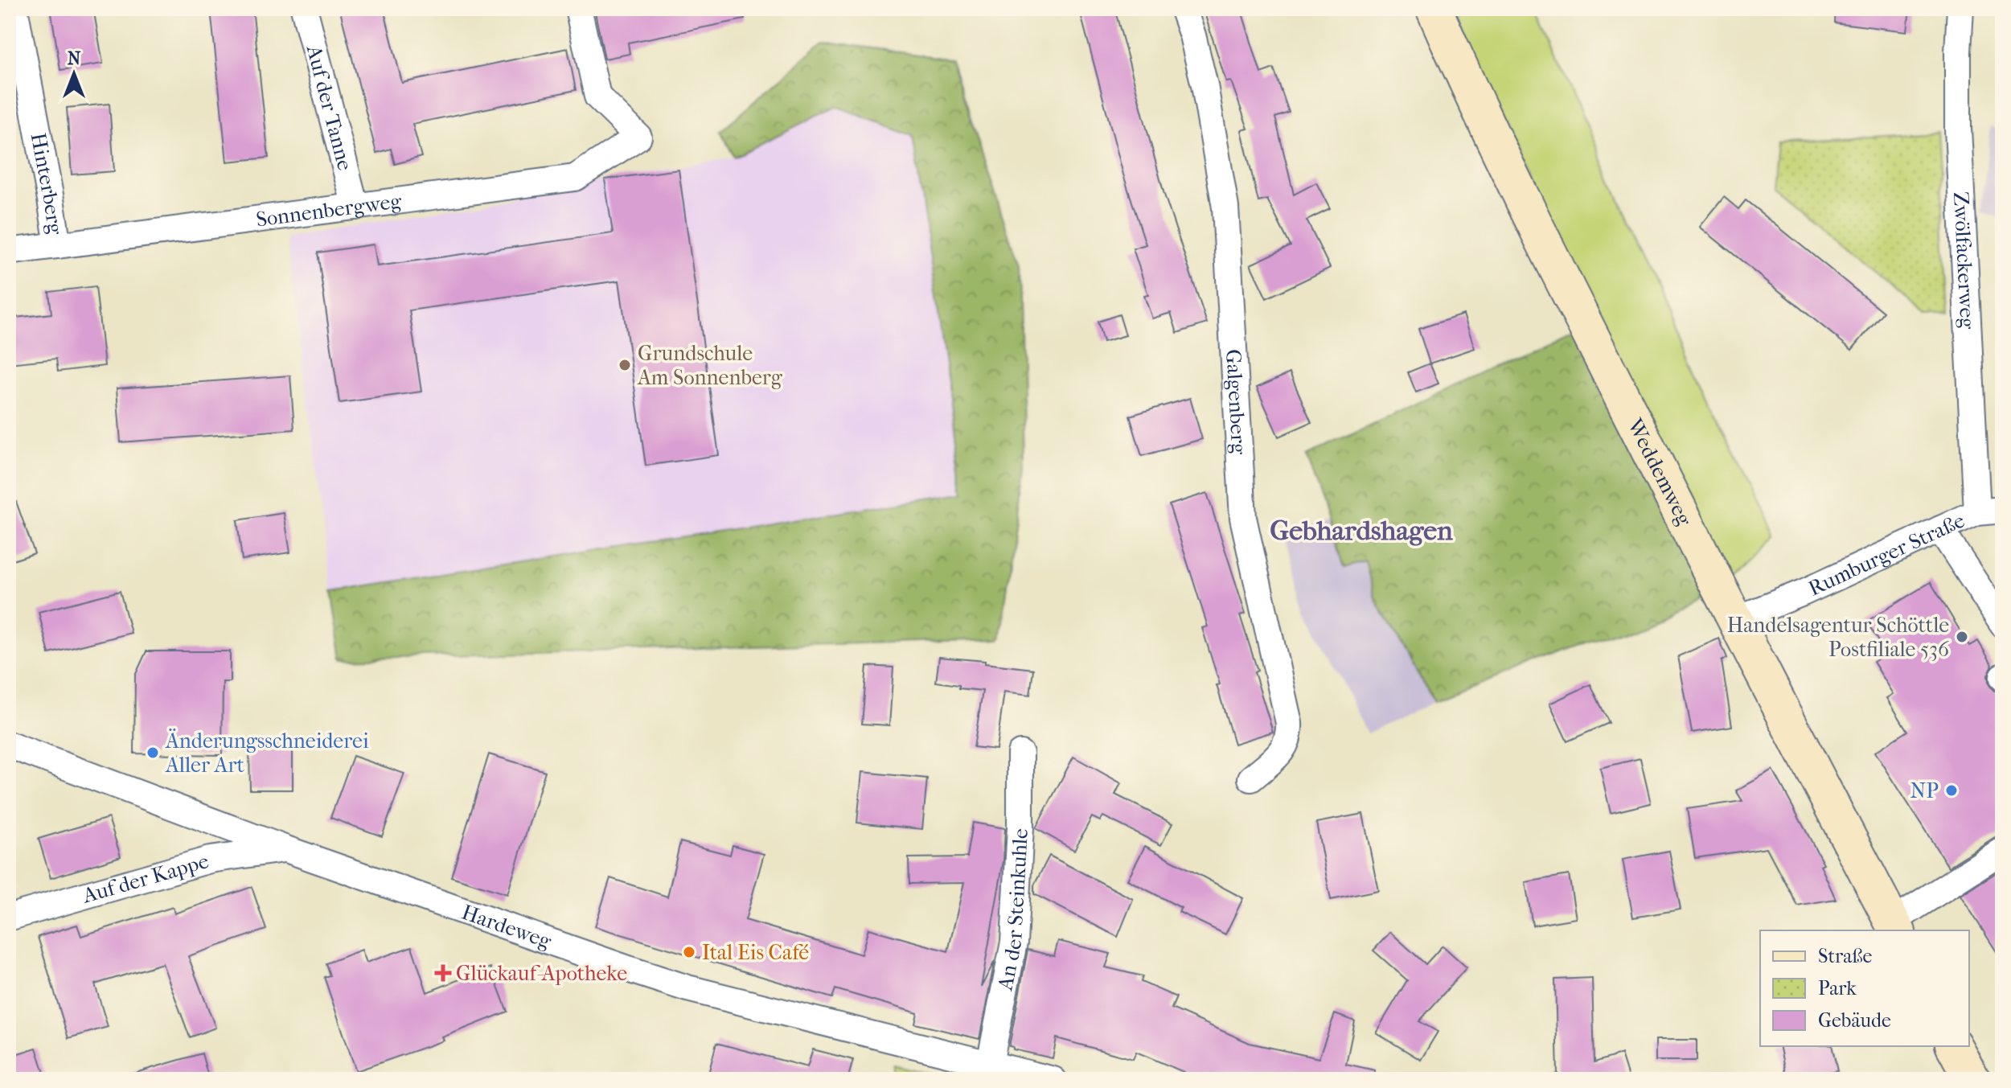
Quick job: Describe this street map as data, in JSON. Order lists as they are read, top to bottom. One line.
{"streets":{"main road":["Weddemweg"],"street":["Auf der Tanne","Hinterberg","Sonnenbergweg","Zwölfackerweg","Galgenberg","Rumburger Straße","Auf der Kappe","An der Steinkuhle","Hardeweg"]},"crossings":[["Auf der Tanne","Sonnenbergweg"],["Hinterberg","Sonnenbergweg"],["Zwölfackerweg","Rumburger Straße"],["Weddemweg","Rumburger Straße"],["Auf der Kappe","Hardeweg"],["An der Steinkuhle","Hardeweg"]],"districts":["Gebhardshagen"],"places":{"other":["Grundschule Am Sonnenberg","Handelsagentur Schöttle Postfiliale 536","Änderungsschneiderei Aller Art","NP","Ital Eis Café"],"health":["Glückauf-Apotheke"]},"legend":["Straße","Park","Gebäude"],"north":"top"}
